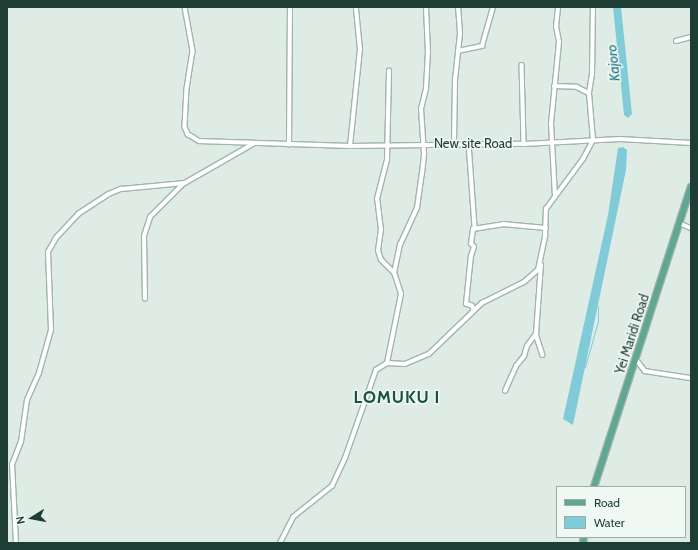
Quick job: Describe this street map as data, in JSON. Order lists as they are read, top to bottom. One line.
{"streets":{"main road":["Yei Maridi Road"],"street":["New site Road"]},"districts":["LOMUKU I"],"water":["Kajoro"],"legend":["Road","Water"],"north":"left"}
